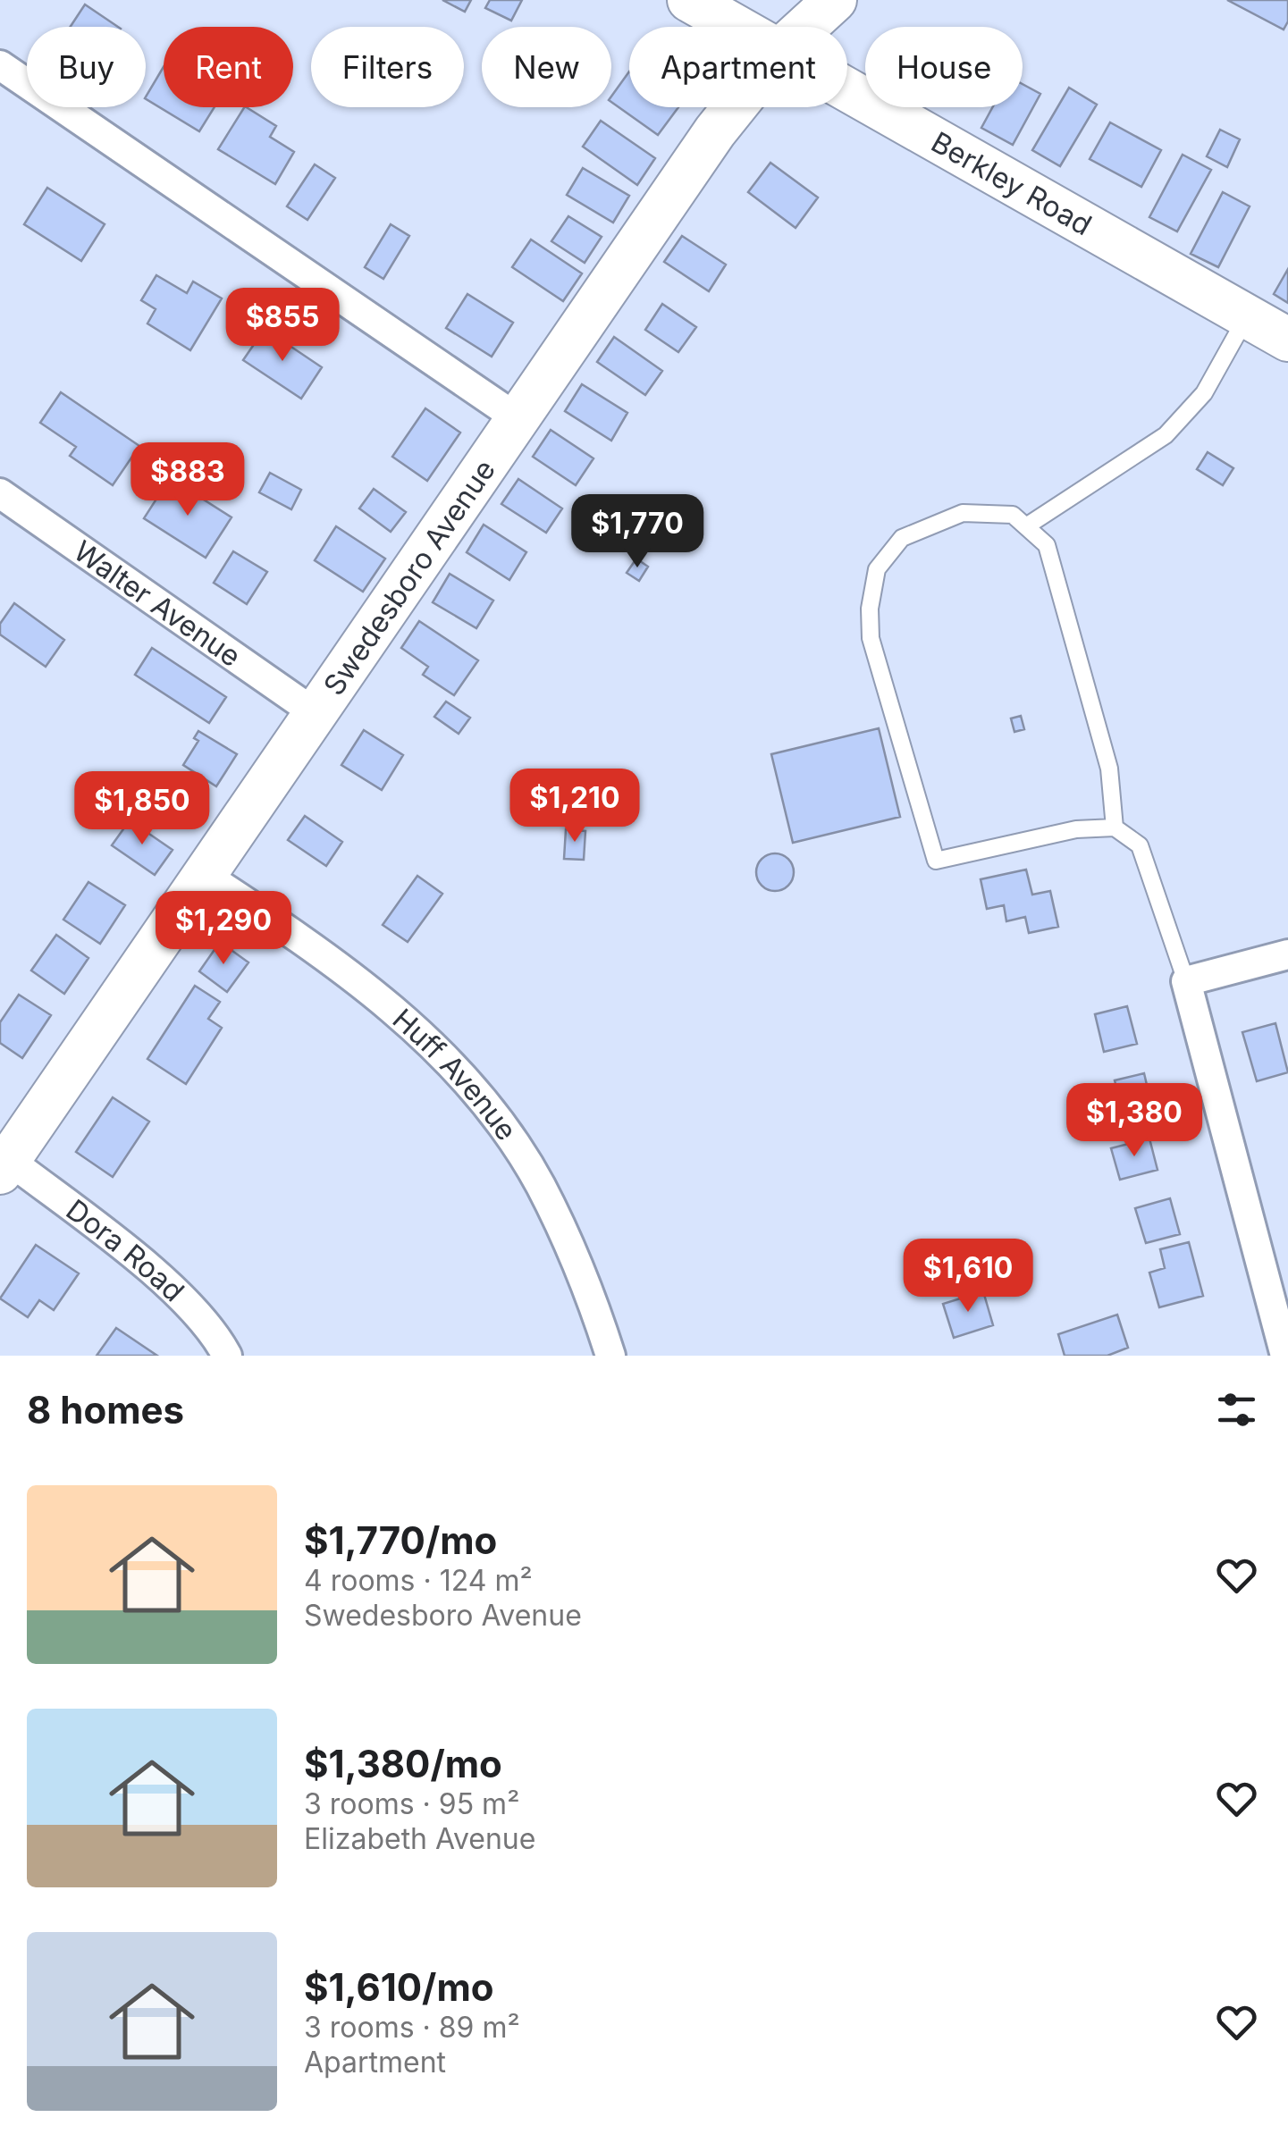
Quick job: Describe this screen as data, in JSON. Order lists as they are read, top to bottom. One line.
{"streets":{"street":["Berkley Road","Swedesboro Avenue","Walter Avenue","Huff Avenue","Dora Road"]},"crossings":[["Swedesboro Avenue","Walter Avenue"],["Swedesboro Avenue","Huff Avenue"],["Swedesboro Avenue","Dora Road"]],"page":{"chip":["Buy","Rent","Filters","New","Apartment","House"],"price":["$855","$883","$1,770","$1,210","$1,850","$1,290","$1,380","$1,610"],"heading":"8 homes","list":[{"name":"$1,770/mo","note":"4 rooms · 124 m² · Swedesboro Avenue"},{"name":"$1,380/mo","note":"3 rooms · 95 m² · Elizabeth Avenue"},{"name":"$1,610/mo","note":"3 rooms · 89 m² · Apartment"}]}}
